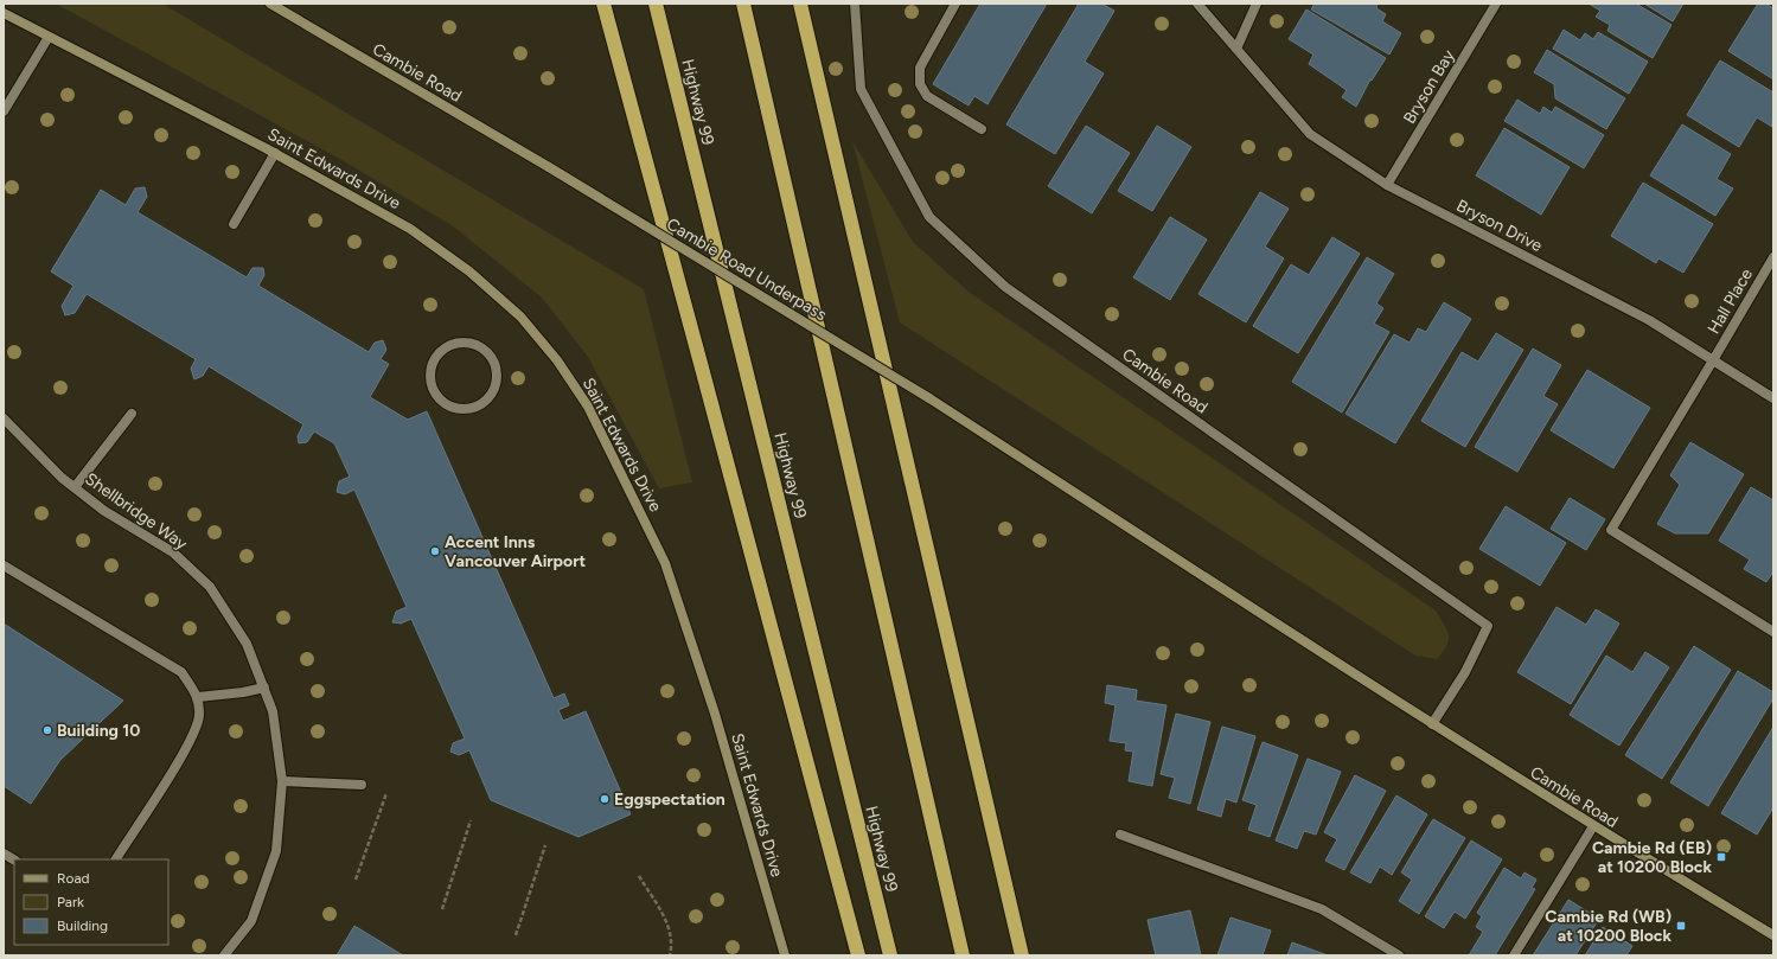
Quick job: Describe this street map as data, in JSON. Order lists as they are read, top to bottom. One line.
{"streets":{"highway":["Highway 99"],"main road":["Cambie Road","Saint Edwards Drive","Cambie Road Underpass"],"street":["Bryson Bay","Bryson Drive","Hall Place","Shellbridge Way"]},"crossings":[["Cambie Road","Cambie Road Underpass"],["Bryson Bay","Bryson Drive"],["Bryson Drive","Hall Place"]],"places":{"other":["Accent Inns Vancouver Airport","Building 10","Eggspectation"],"transit":["Cambie Rd (EB) at 10200 Block","Cambie Rd (WB) at 10200 Block"]},"legend":["Road","Park","Building"]}
